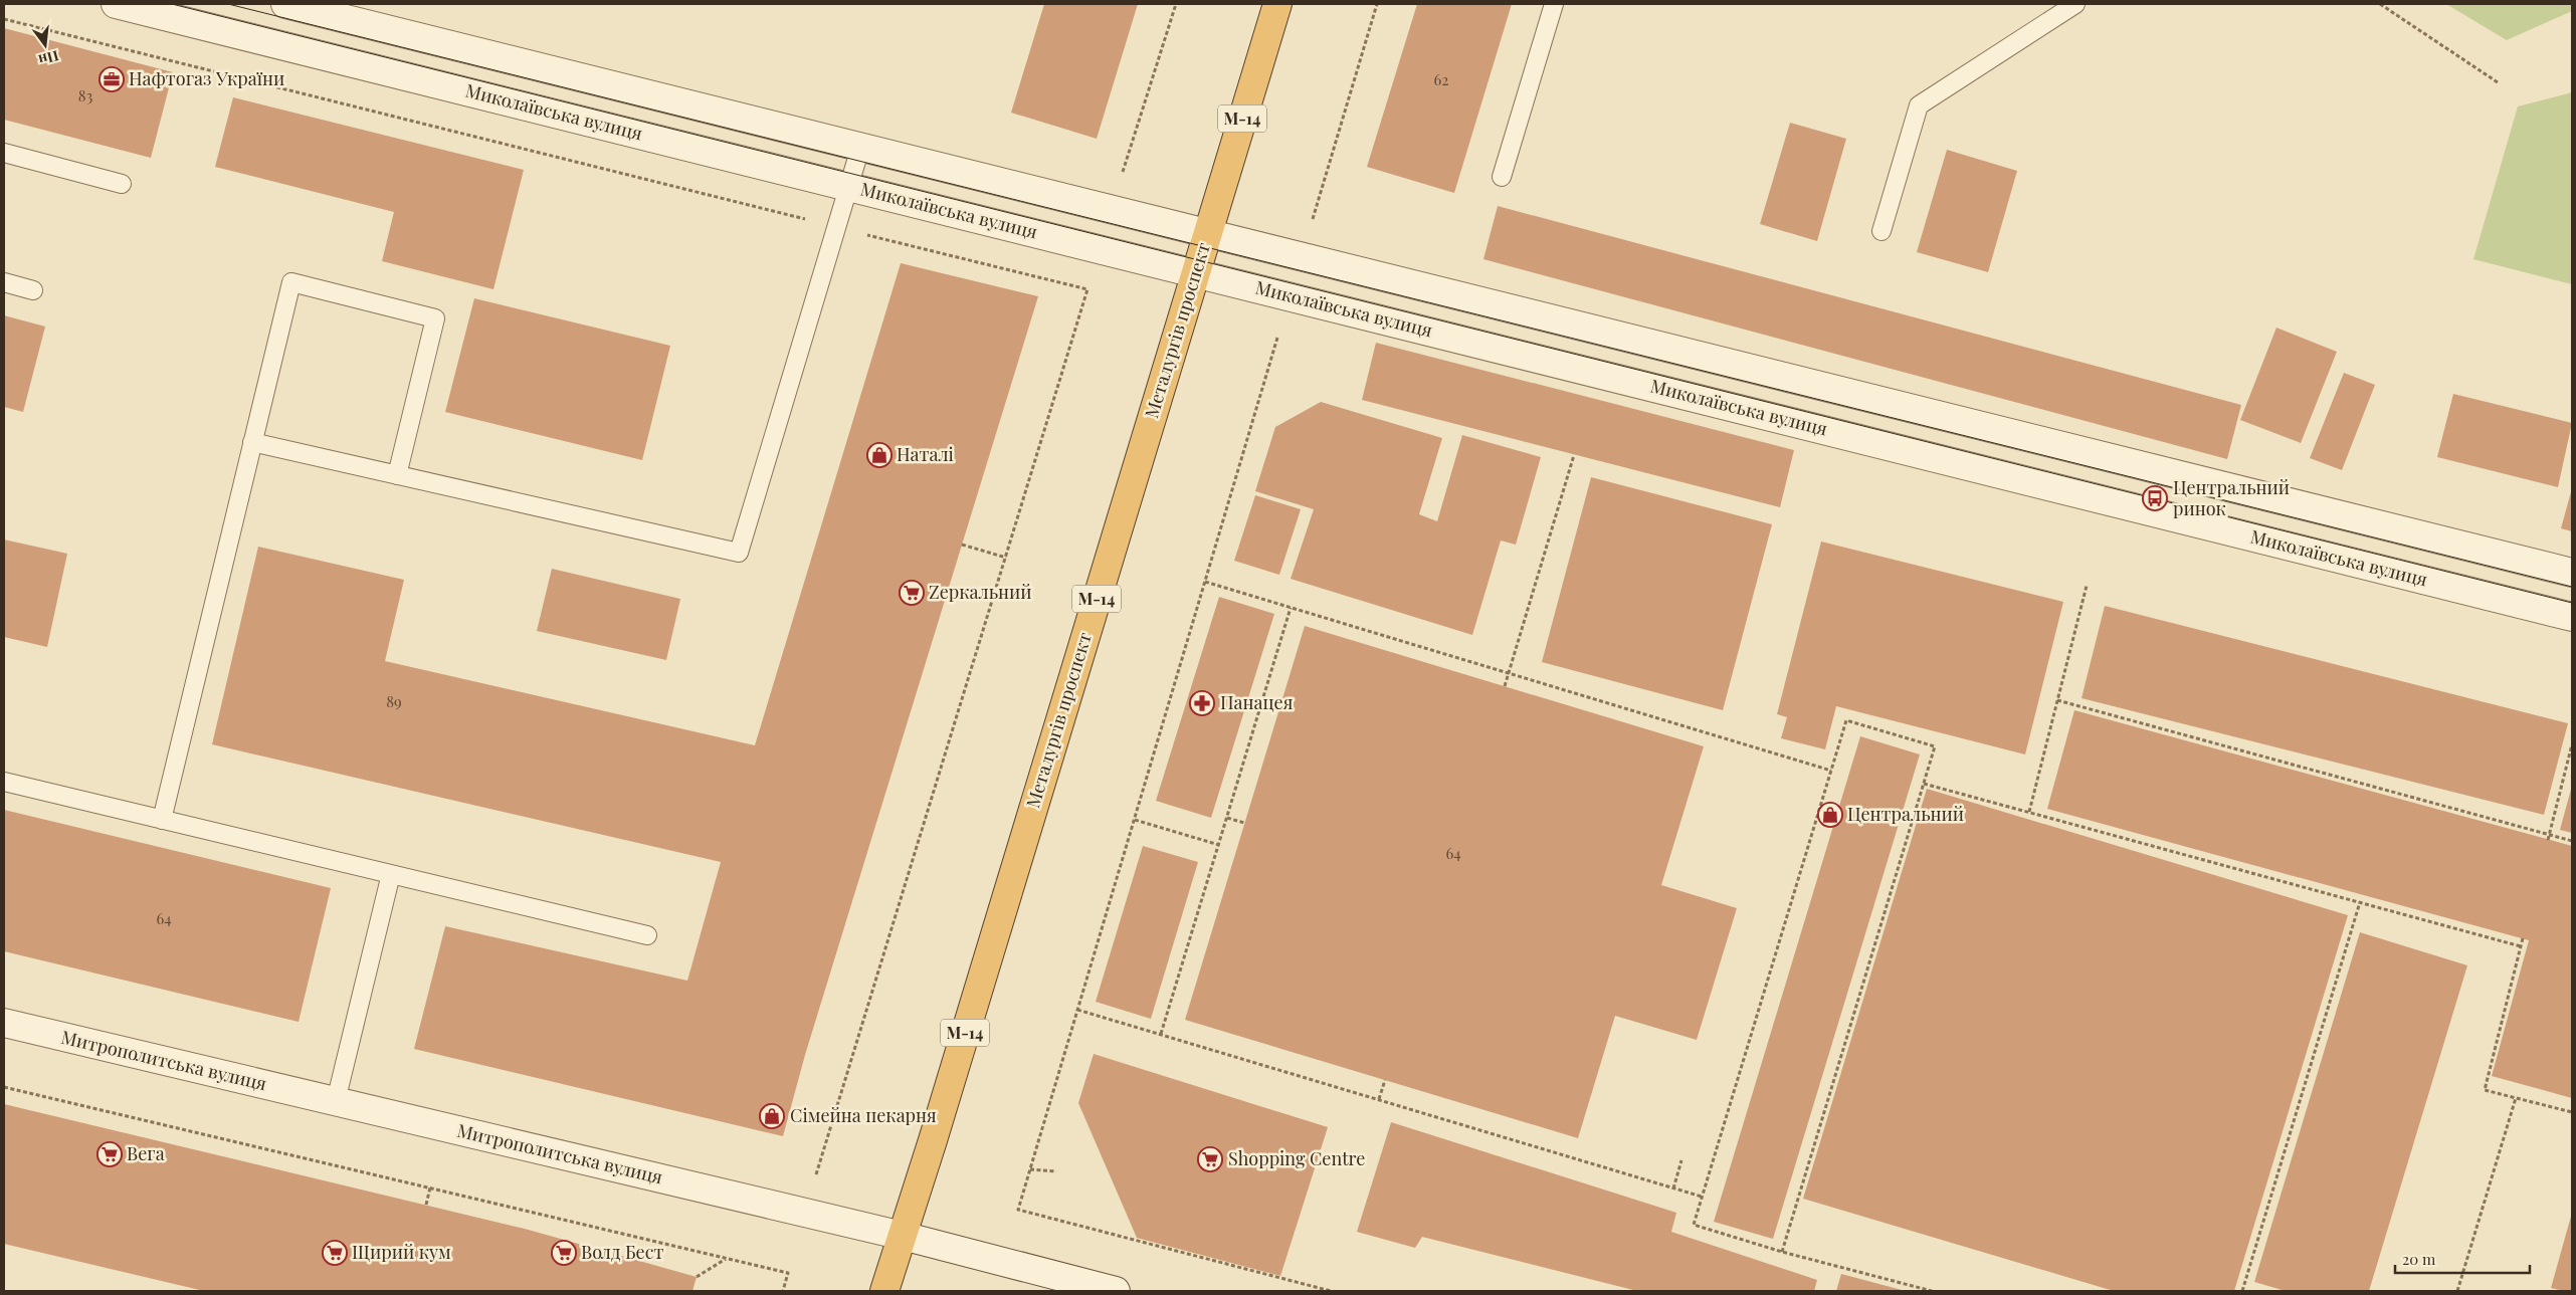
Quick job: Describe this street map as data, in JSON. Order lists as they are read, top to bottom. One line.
{"streets":{"highway":["М-14","Металургів проспект"],"street":["Миколаївська вулиця","Митрополитська вулиця"]},"crossings":[["Миколаївська вулиця","Металургів проспект"],["Металургів проспект","Митрополитська вулиця"]],"places":{"office":["Нафтогаз України"],"shop":["Наталі","Центральний","Сімейна пекарня"],"bus stop":["Центральний ринок"],"supermarket":["Zеркальний","Вега","Shopping Centre","Щирий кум","Волд Бест"],"pharmacy":["Панацея"]},"house_numbers":["62","83","89","64","64"],"scale_bar":"20 m","north":"bottom"}
